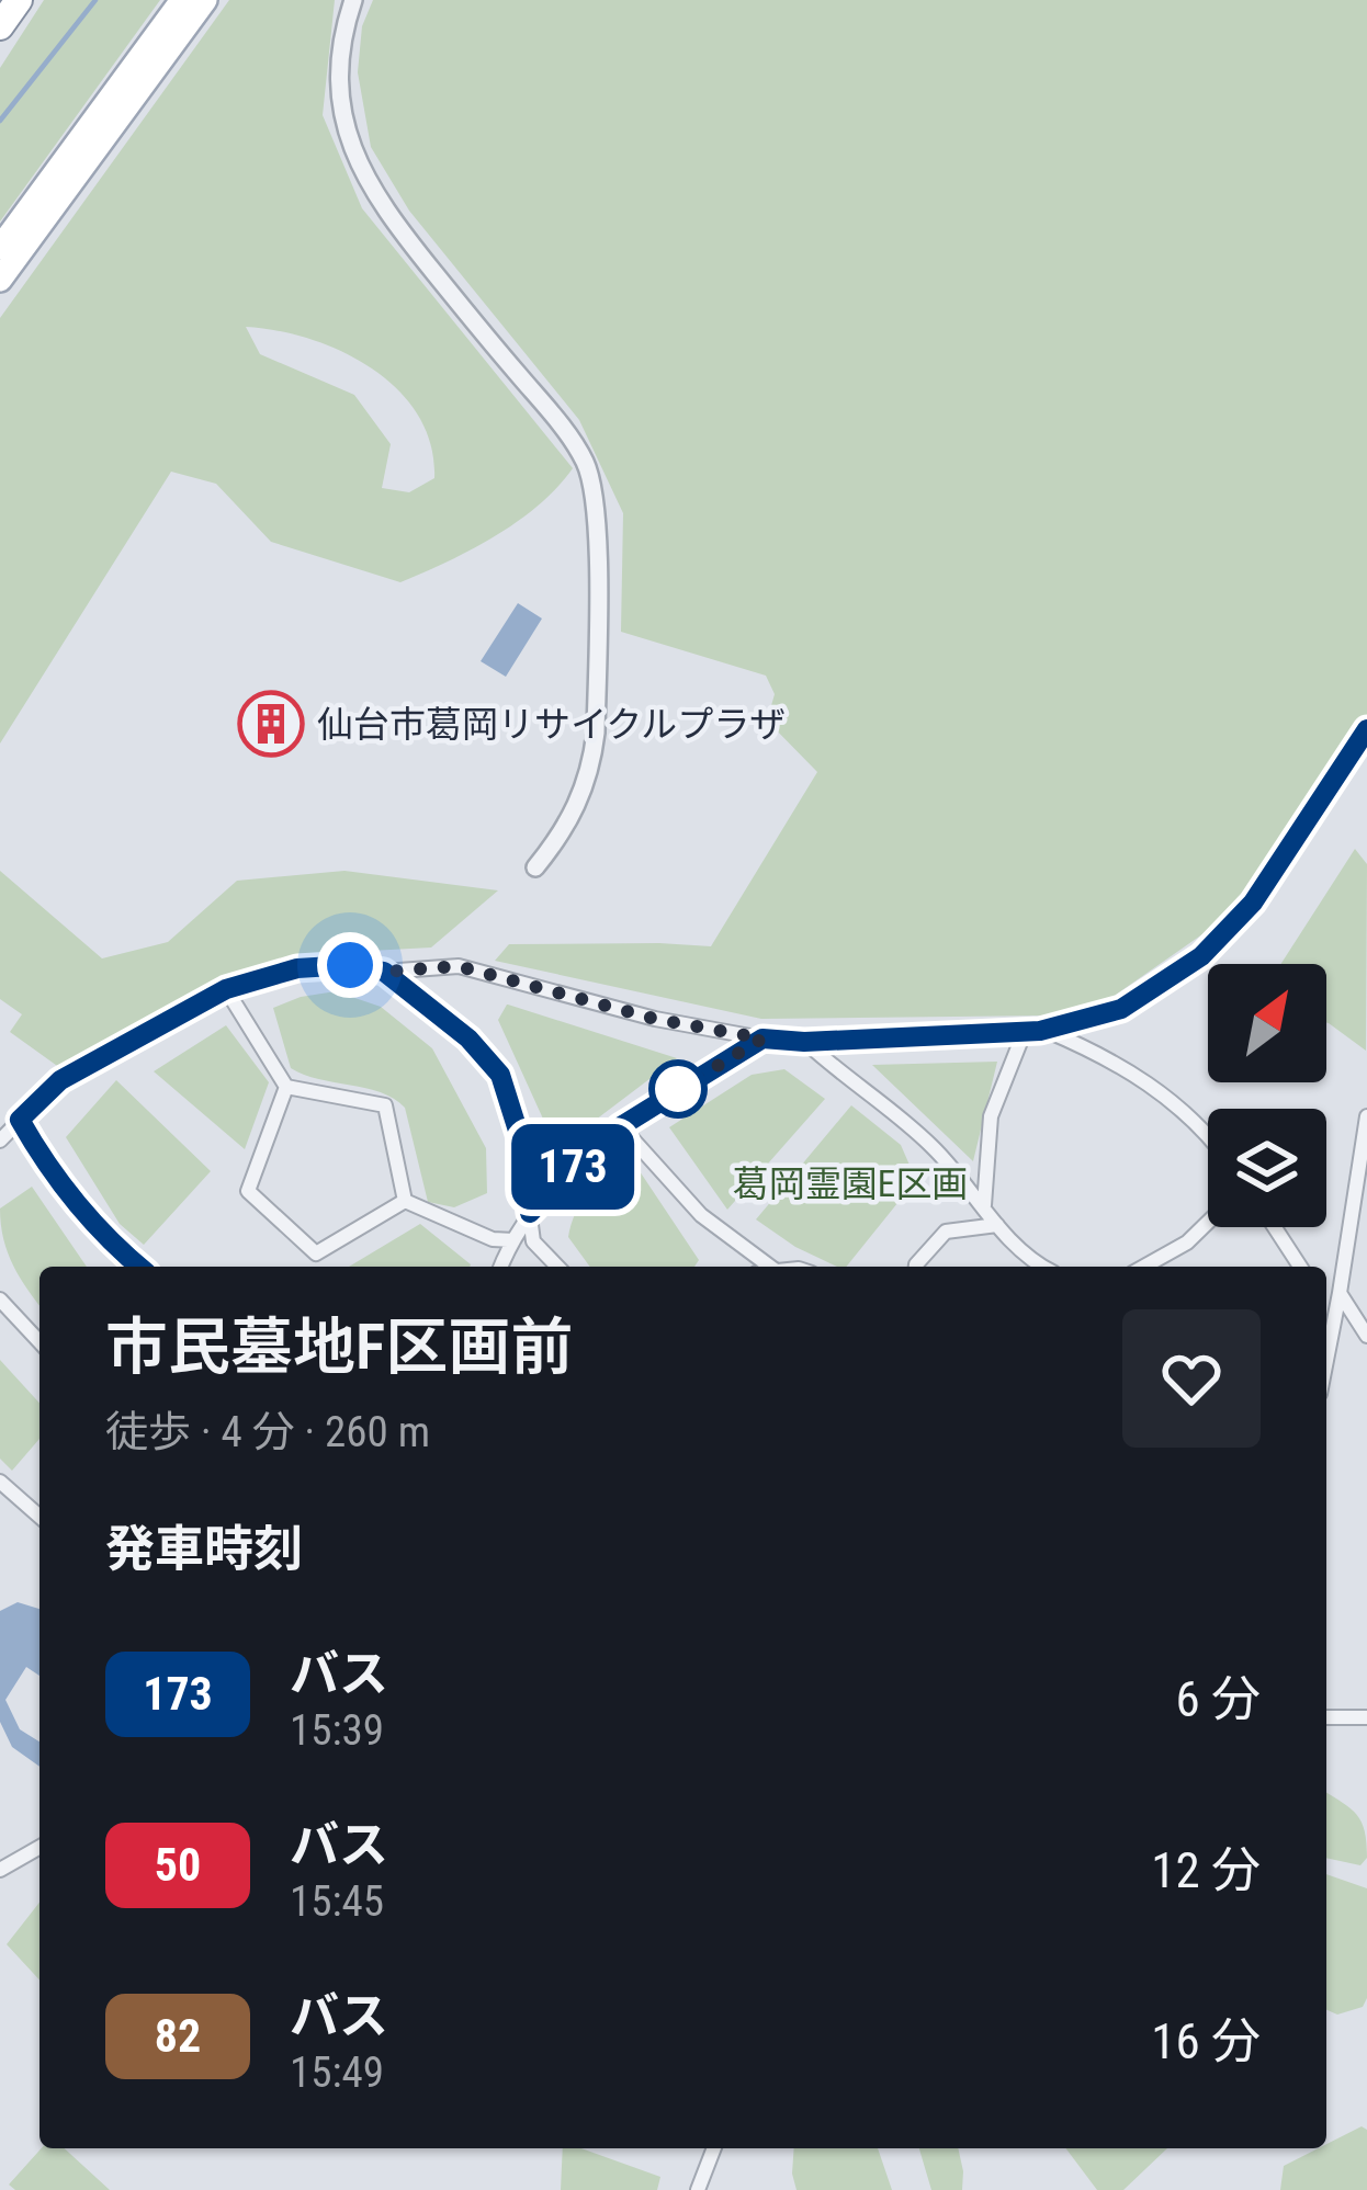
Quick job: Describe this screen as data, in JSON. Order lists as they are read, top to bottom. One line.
{"parks":["葛岡霊園E区画"],"places":{"building":["仙台市葛岡リサイクルプラザ"]},"lines":["bus line 173"],"north":"top right","page":{"on_map":"173","heading":[["市民墓地F区画前","徒歩 · 4 分 · 260 m"],"発車時刻"],"list":[{"mark":"173","name":"バス","note":"15:39","value":"6 分"},{"mark":"50","name":"バス","note":"15:45","value":"12 分"},{"mark":"82","name":"バス","note":"15:49","value":"16 分"}]}}
